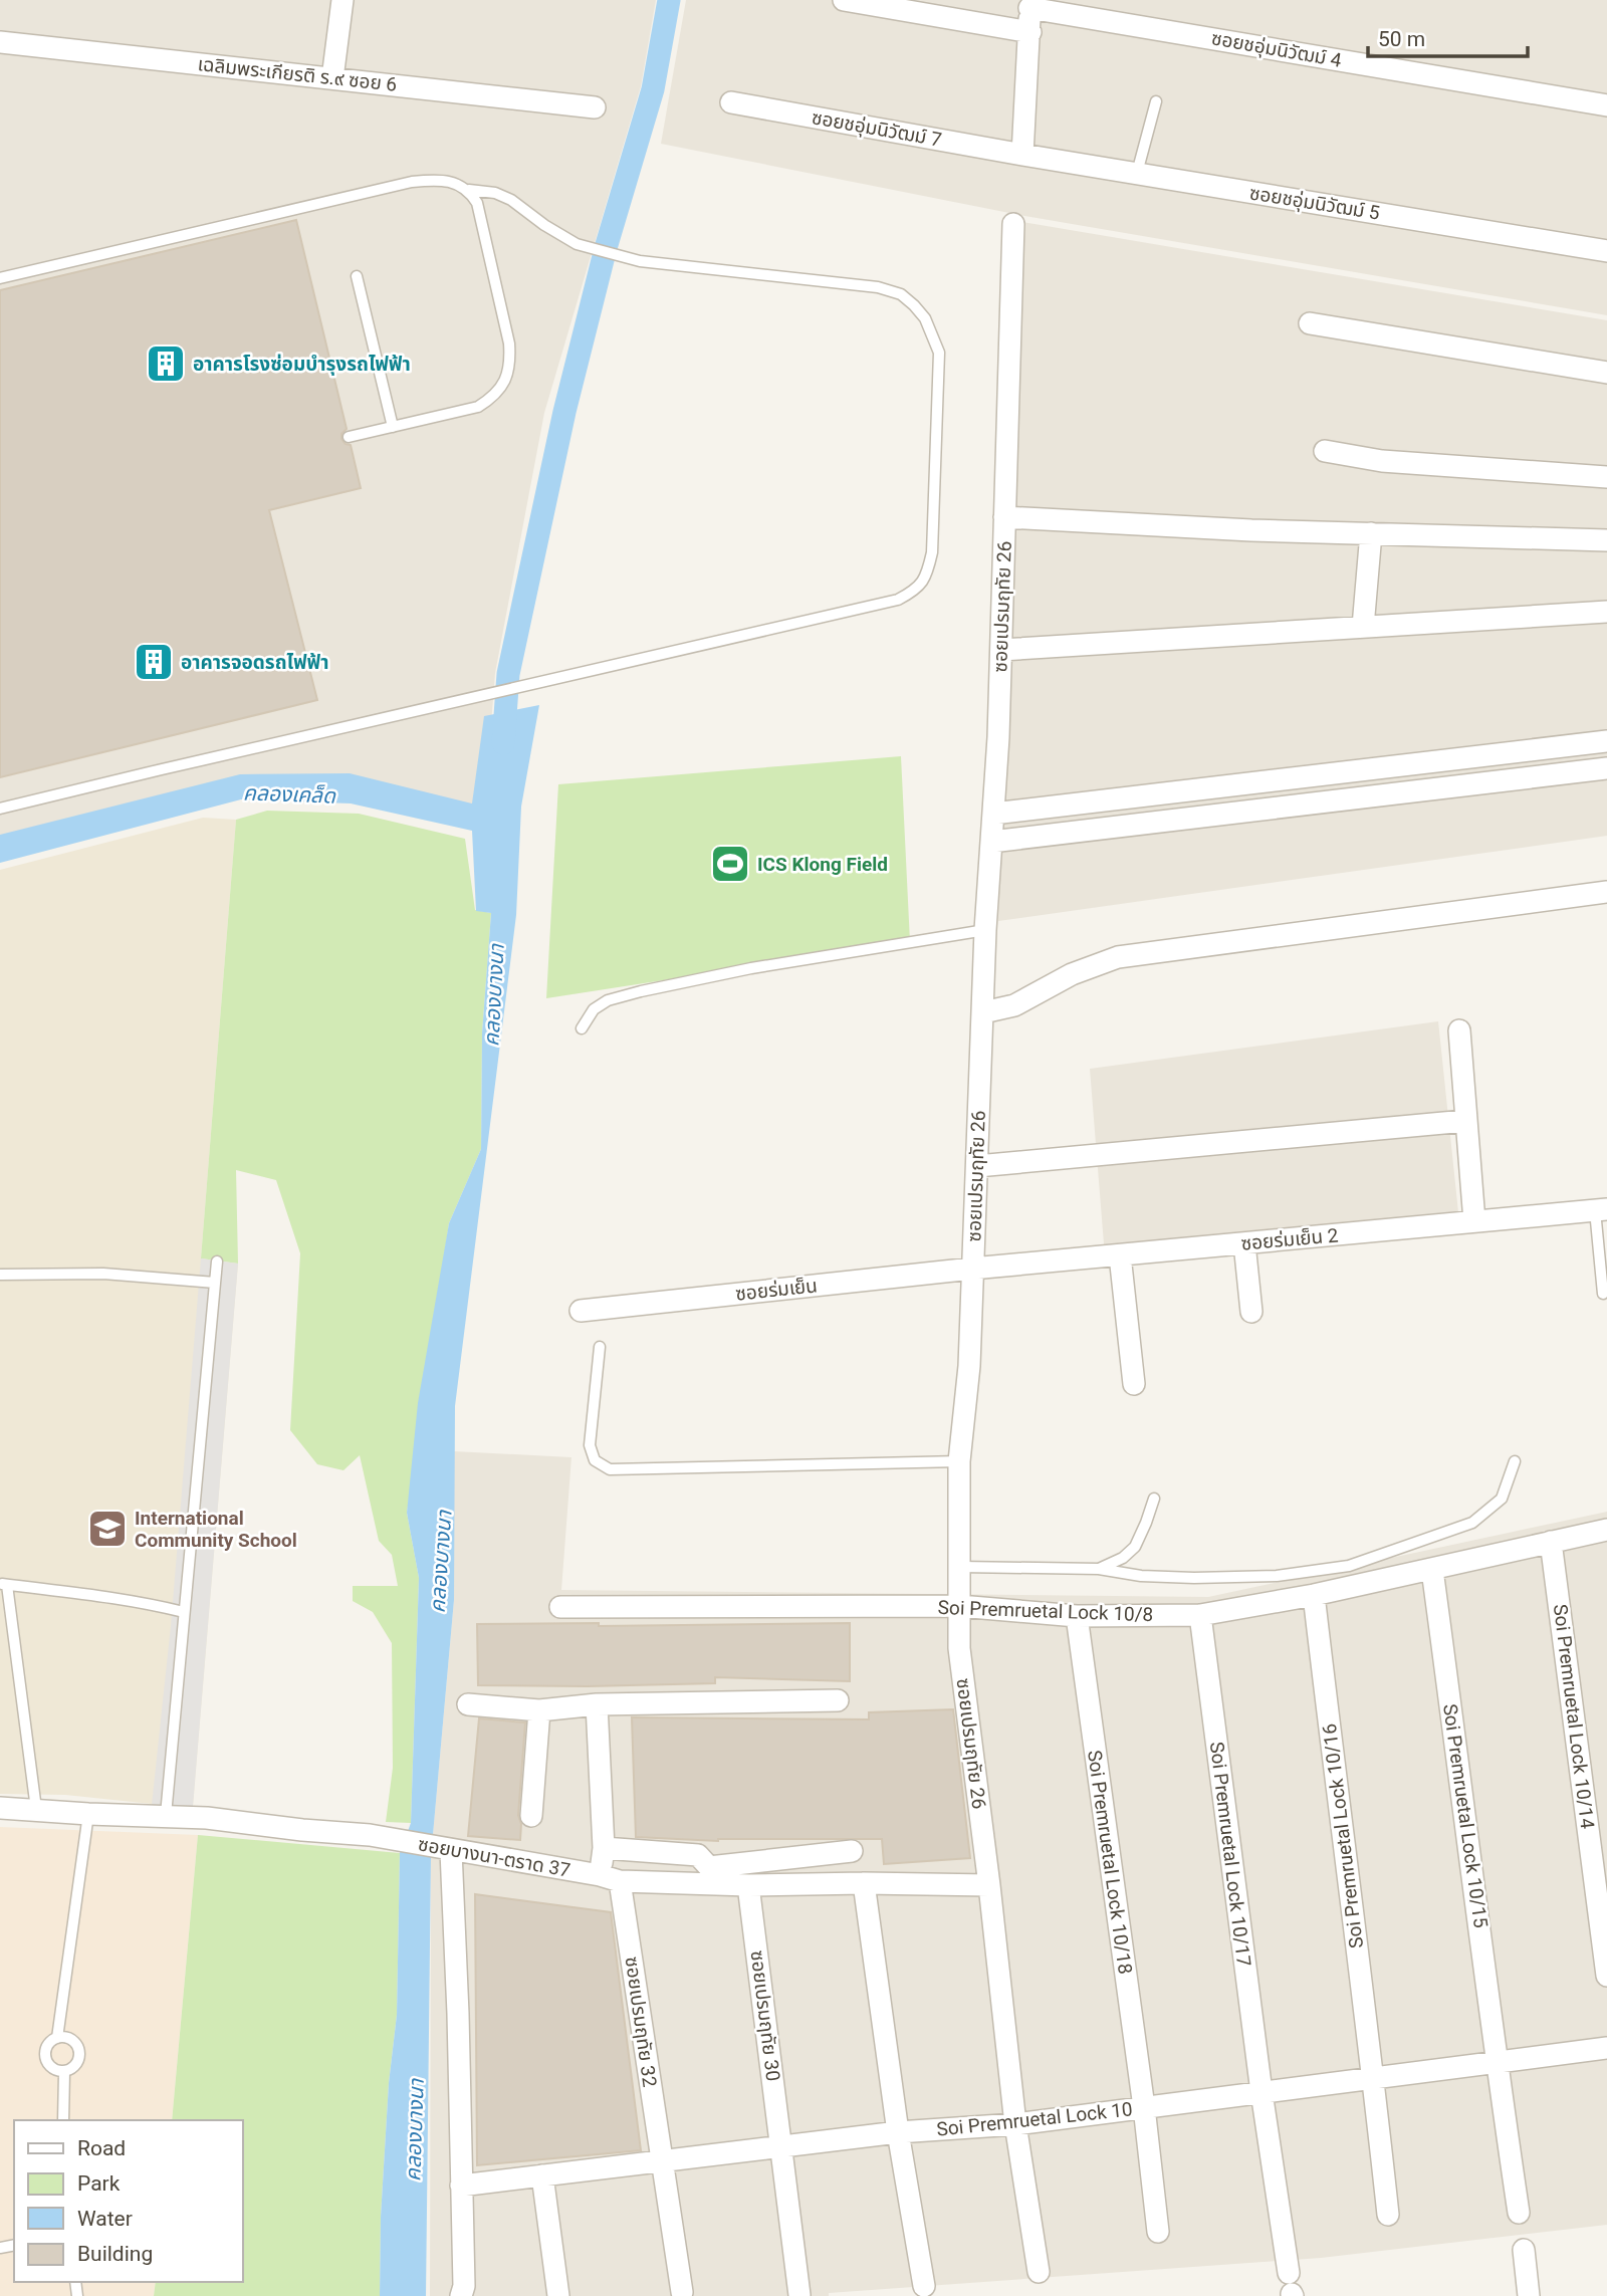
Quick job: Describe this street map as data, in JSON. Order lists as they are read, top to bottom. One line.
{"streets":{"street":["ซอยชอุ่มนิวัฒม์ 4","เฉลิมพระเกียรติ ร.๙ ซอย 6","ซอยชอุ่มนิวัฒม์ 7","ซอยชอุ่มนิวัฒม์ 5","ซอยเปรมฤทัย 26","ซอยร่มเย็น 2","ซอยร่มเย็น","Soi Premruetal Lock 10/8","Soi Premruetal Lock 10/14","Soi Premruetal Lock 10/15","Soi Premruetal Lock 10/16","Soi Premruetal Lock 10/17","ซอยบางนา-ตราด 37","Soi Premruetal Lock 10/18","ซอยเปรมฤทัย 30","ซอยเปรมฤทัย 32","Soi Premruetal Lock 10"]},"crossings":[["ซอยชอุ่มนิวัฒม์ 7","ซอยชอุ่มนิวัฒม์ 5"],["ซอยเปรมฤทัย 26","ซอยร่มเย็น 2"],["ซอยเปรมฤทัย 26","ซอยร่มเย็น"],["ซอยเปรมฤทัย 26","Soi Premruetal Lock 10/8"],["ซอยเปรมฤทัย 26","ซอยบางนา-ตราด 37"],["ซอยเปรมฤทัย 26","Soi Premruetal Lock 10"],["ซอยร่มเย็น 2","ซอยร่มเย็น"],["Soi Premruetal Lock 10/8","Soi Premruetal Lock 10/14"],["Soi Premruetal Lock 10/8","Soi Premruetal Lock 10/15"],["Soi Premruetal Lock 10/8","Soi Premruetal Lock 10/16"],["Soi Premruetal Lock 10/8","Soi Premruetal Lock 10/17"],["Soi Premruetal Lock 10/8","Soi Premruetal Lock 10/18"],["Soi Premruetal Lock 10/15","Soi Premruetal Lock 10"],["Soi Premruetal Lock 10/16","Soi Premruetal Lock 10"],["Soi Premruetal Lock 10/17","Soi Premruetal Lock 10"],["ซอยบางนา-ตราด 37","ซอยเปรมฤทัย 30"],["ซอยบางนา-ตราด 37","ซอยเปรมฤทัย 32"],["Soi Premruetal Lock 10/18","Soi Premruetal Lock 10"],["ซอยเปรมฤทัย 30","Soi Premruetal Lock 10"],["ซอยเปรมฤทัย 32","Soi Premruetal Lock 10"]],"water":["คลองเคล็ด","คลองบางนา"],"places":{"building":["อาคารโรงซ่อมบำรุงรถไฟฟ้า","อาคารจอดรถไฟฟ้า"],"sports":["ICS Klong Field"],"school or university":["International Community School"]},"legend":["Road","Park","Water","Building"],"scale_bar":"50 m"}
